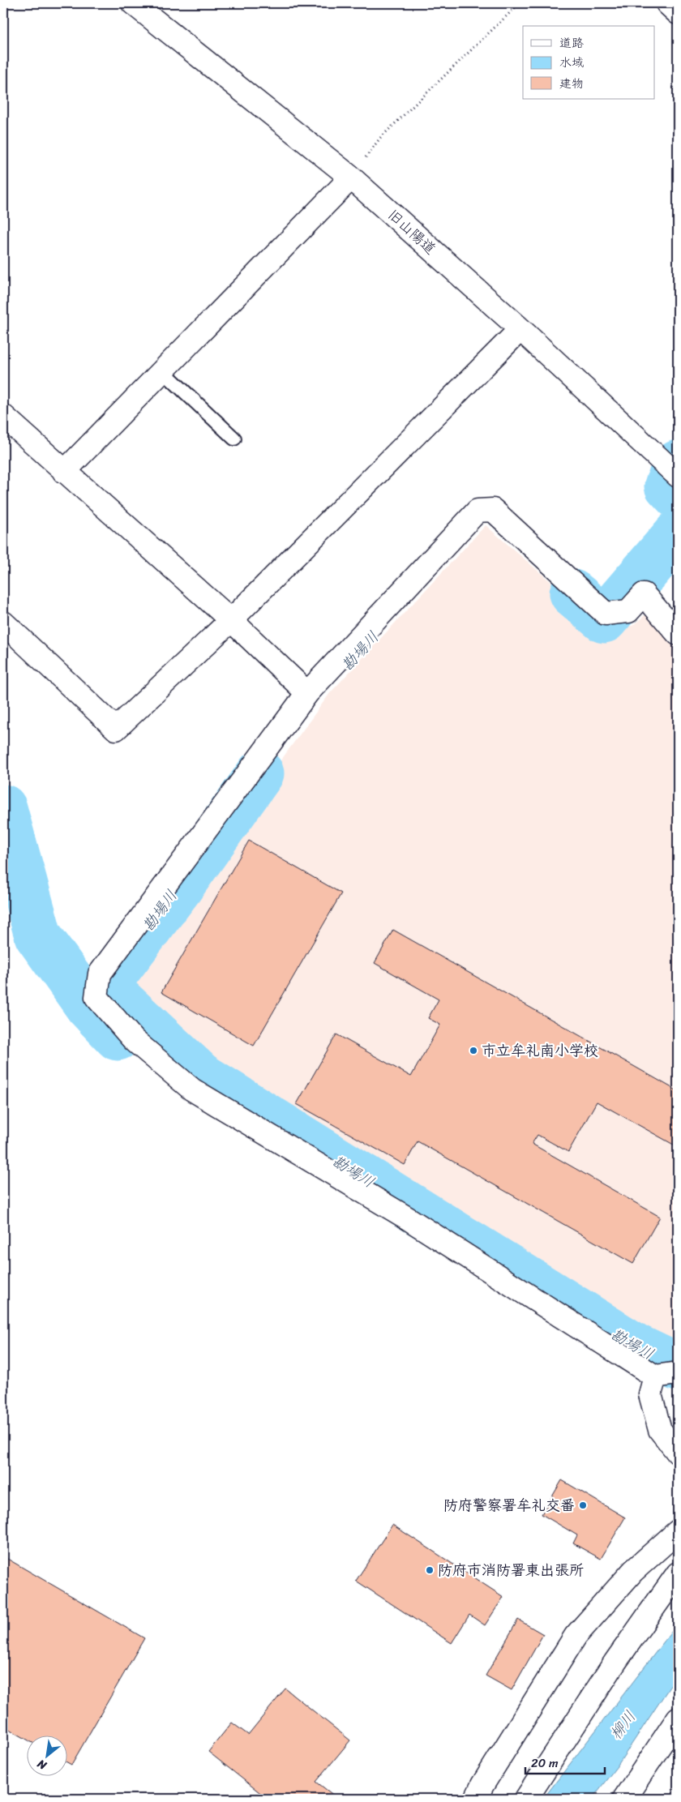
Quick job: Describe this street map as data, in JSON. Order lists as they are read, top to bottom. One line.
{"streets":{"street":["旧山陽道"]},"water":["勘場川","柳川"],"places":["市立牟礼南小学校","防府警察署牟礼交番","防府市消防署東出張所"],"legend":["道路","水域","建物"],"scale_bar":"20 m","north":"bottom left"}
